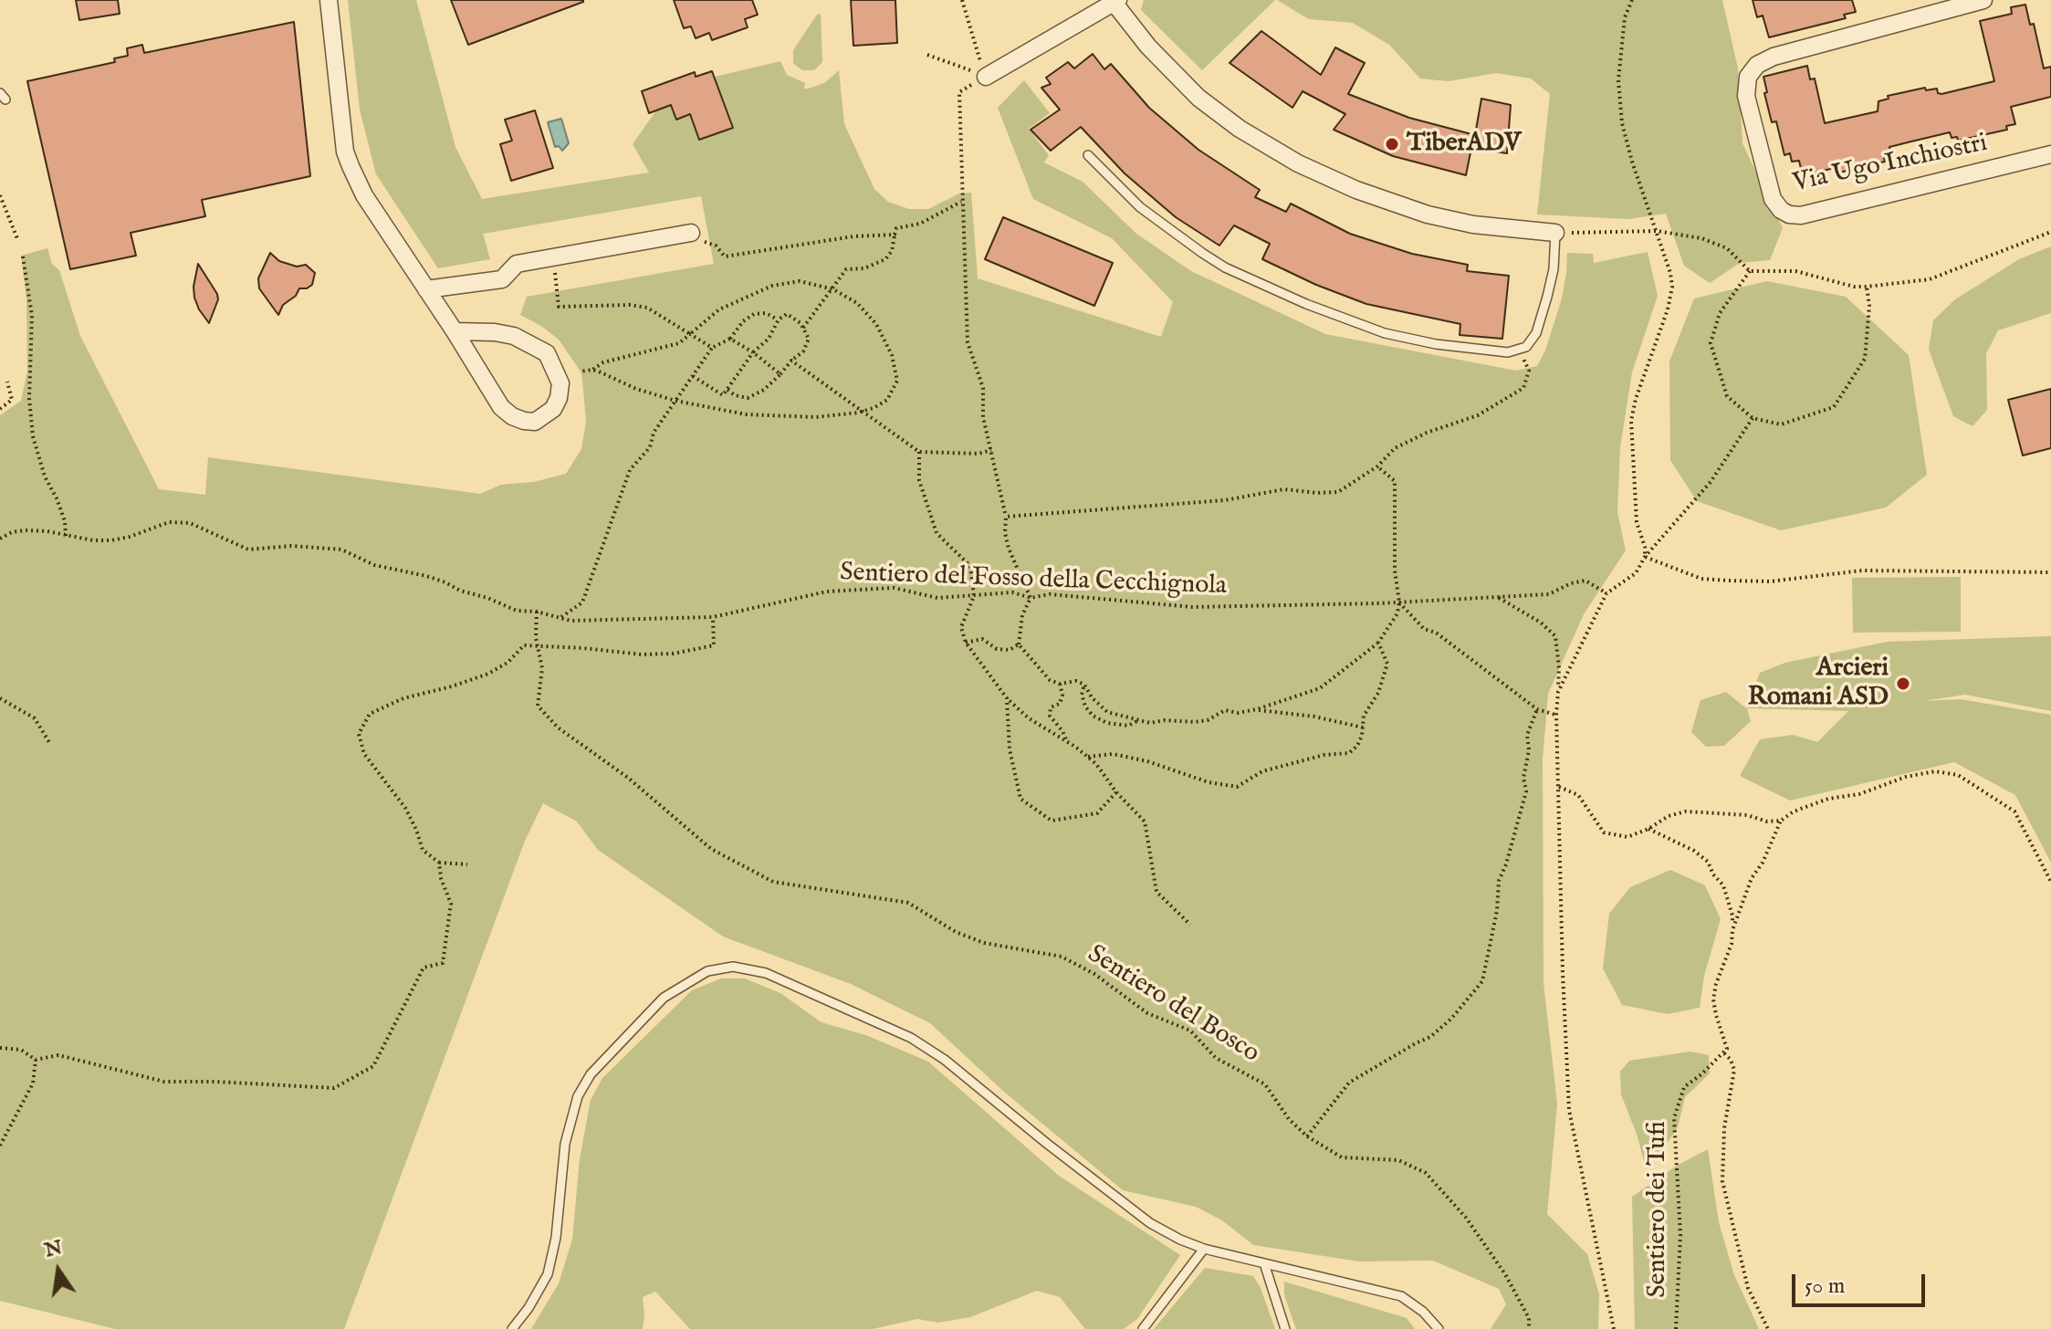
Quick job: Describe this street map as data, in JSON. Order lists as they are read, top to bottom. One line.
{"streets":{"street":["Via Ugo Inchiostri"],"path":["Sentiero del Fosso della Cecchignola","Sentiero del Bosco","Sentiero dei Tufi"]},"crossings":[["Sentiero del Fosso della Cecchignola","Sentiero del Bosco"]],"places":["TiberADV","Arcieri Romani ASD"],"scale_bar":"50 m","north":"top"}
